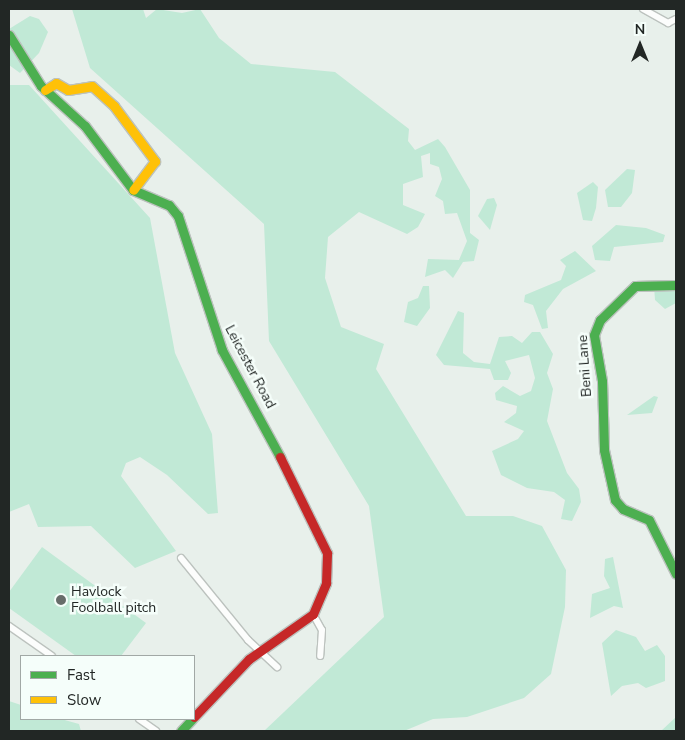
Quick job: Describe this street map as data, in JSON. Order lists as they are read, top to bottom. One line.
{"streets":{"street":["Beni Lane","Leicester Road"]},"places":["Havlock Foolball pitch"],"legend":["Fast","Slow"],"north":"top"}
